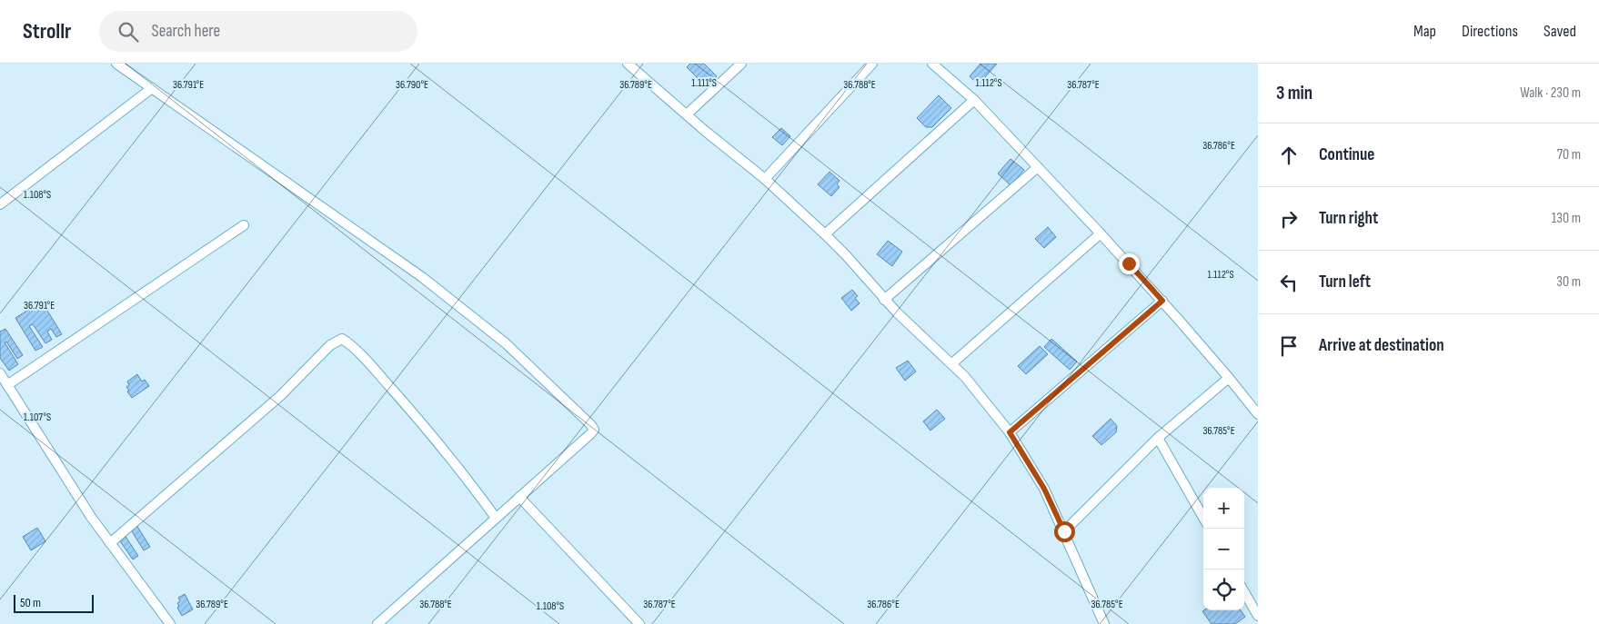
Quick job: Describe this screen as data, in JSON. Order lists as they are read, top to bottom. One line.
{"scale_bar":"50 m","page":{"header":"Strollr","search":"Search here","nav":["Map","Directions","Saved"],"heading":["3 min","Walk · 230 m"],"list":[["Continue","70 m"],["Turn right","130 m"],["Turn left","30 m"],"Arrive at destination"],"map_buttons":["+","−"],"scale":"50 m"},"coordinates":["1.112°S","1.111°S","36.791°E","36.790°E","36.789°E","36.788°E","36.787°E","36.786°E","1.108°S","1.107°S","36.785°E"]}
